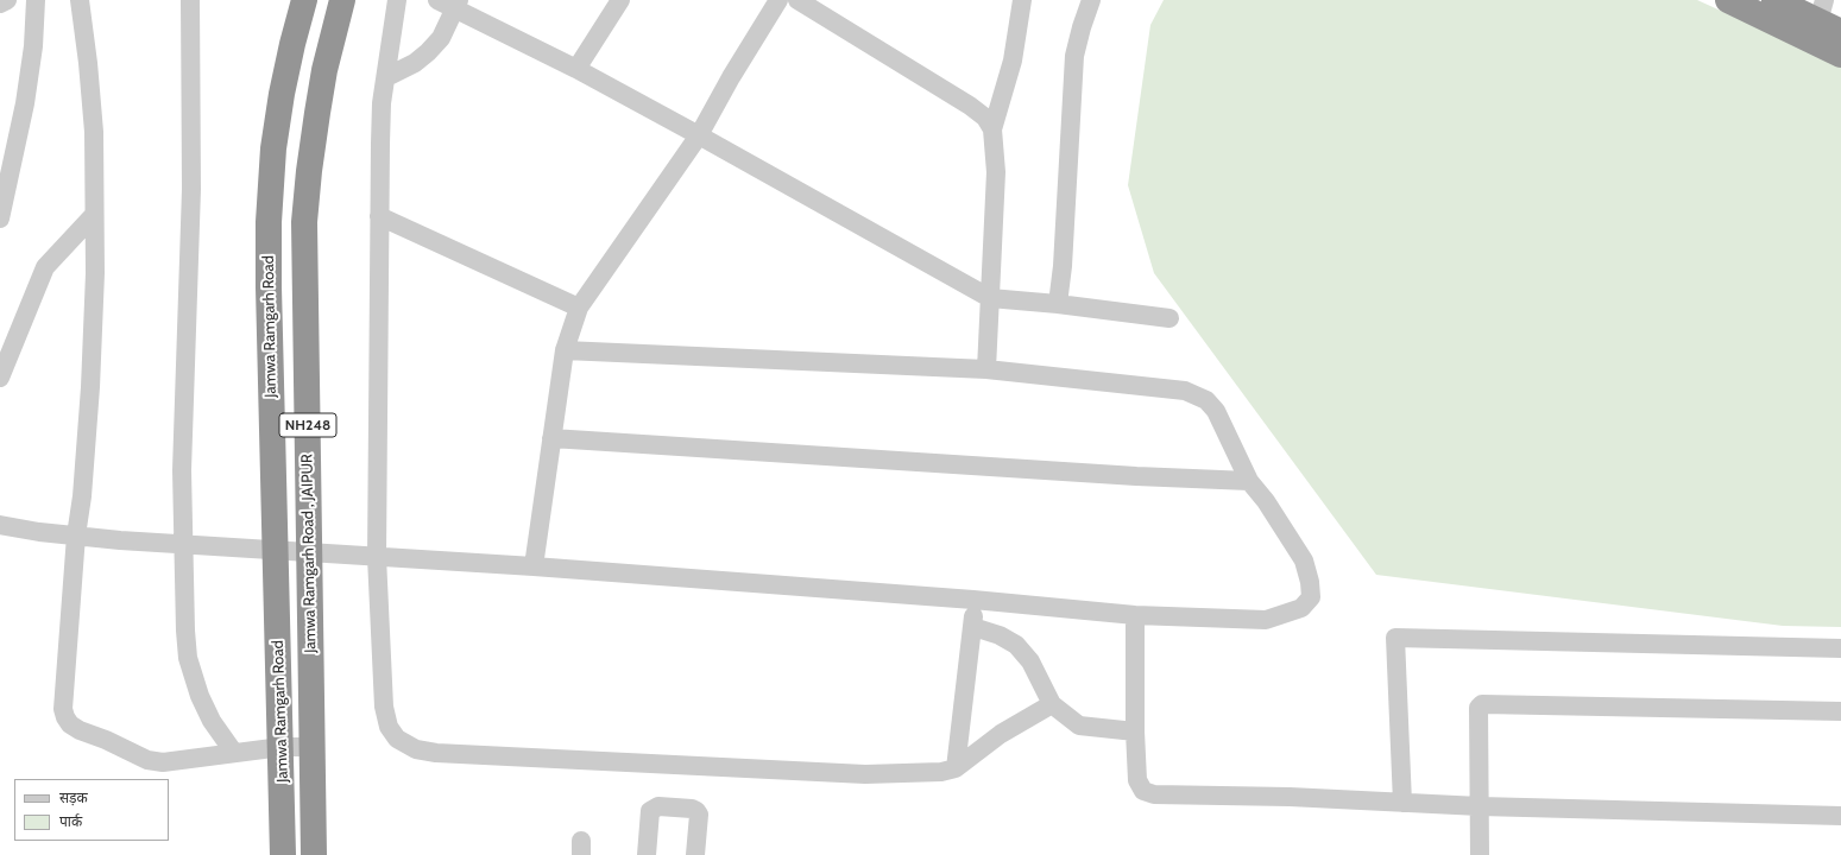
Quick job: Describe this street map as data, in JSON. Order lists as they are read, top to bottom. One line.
{"streets":{"highway":["Jamwa Ramgarh Road","NH248","Jamwa Ramgarh Road , JAIPUR"]},"legend":["सड़क","पार्क"]}
